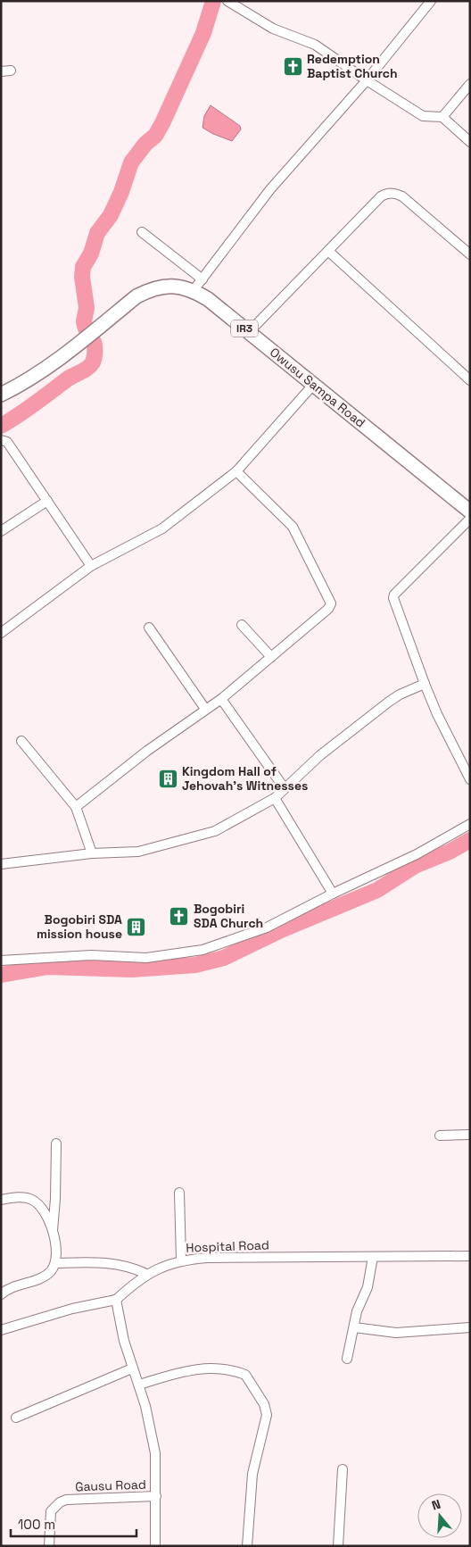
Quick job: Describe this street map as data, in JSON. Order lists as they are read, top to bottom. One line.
{"streets":{"main road":["IR3","Owusu Sampa Road"],"street":["Hospital Road","Gausu Road"]},"places":{"church":["Redemption Baptist Church","Bogobiri SDA Church"],"building":["Kingdom Hall of Jehovah's Witnesses","Bogobiri SDA mission house"]},"scale_bar":"100 m","north":"top"}
